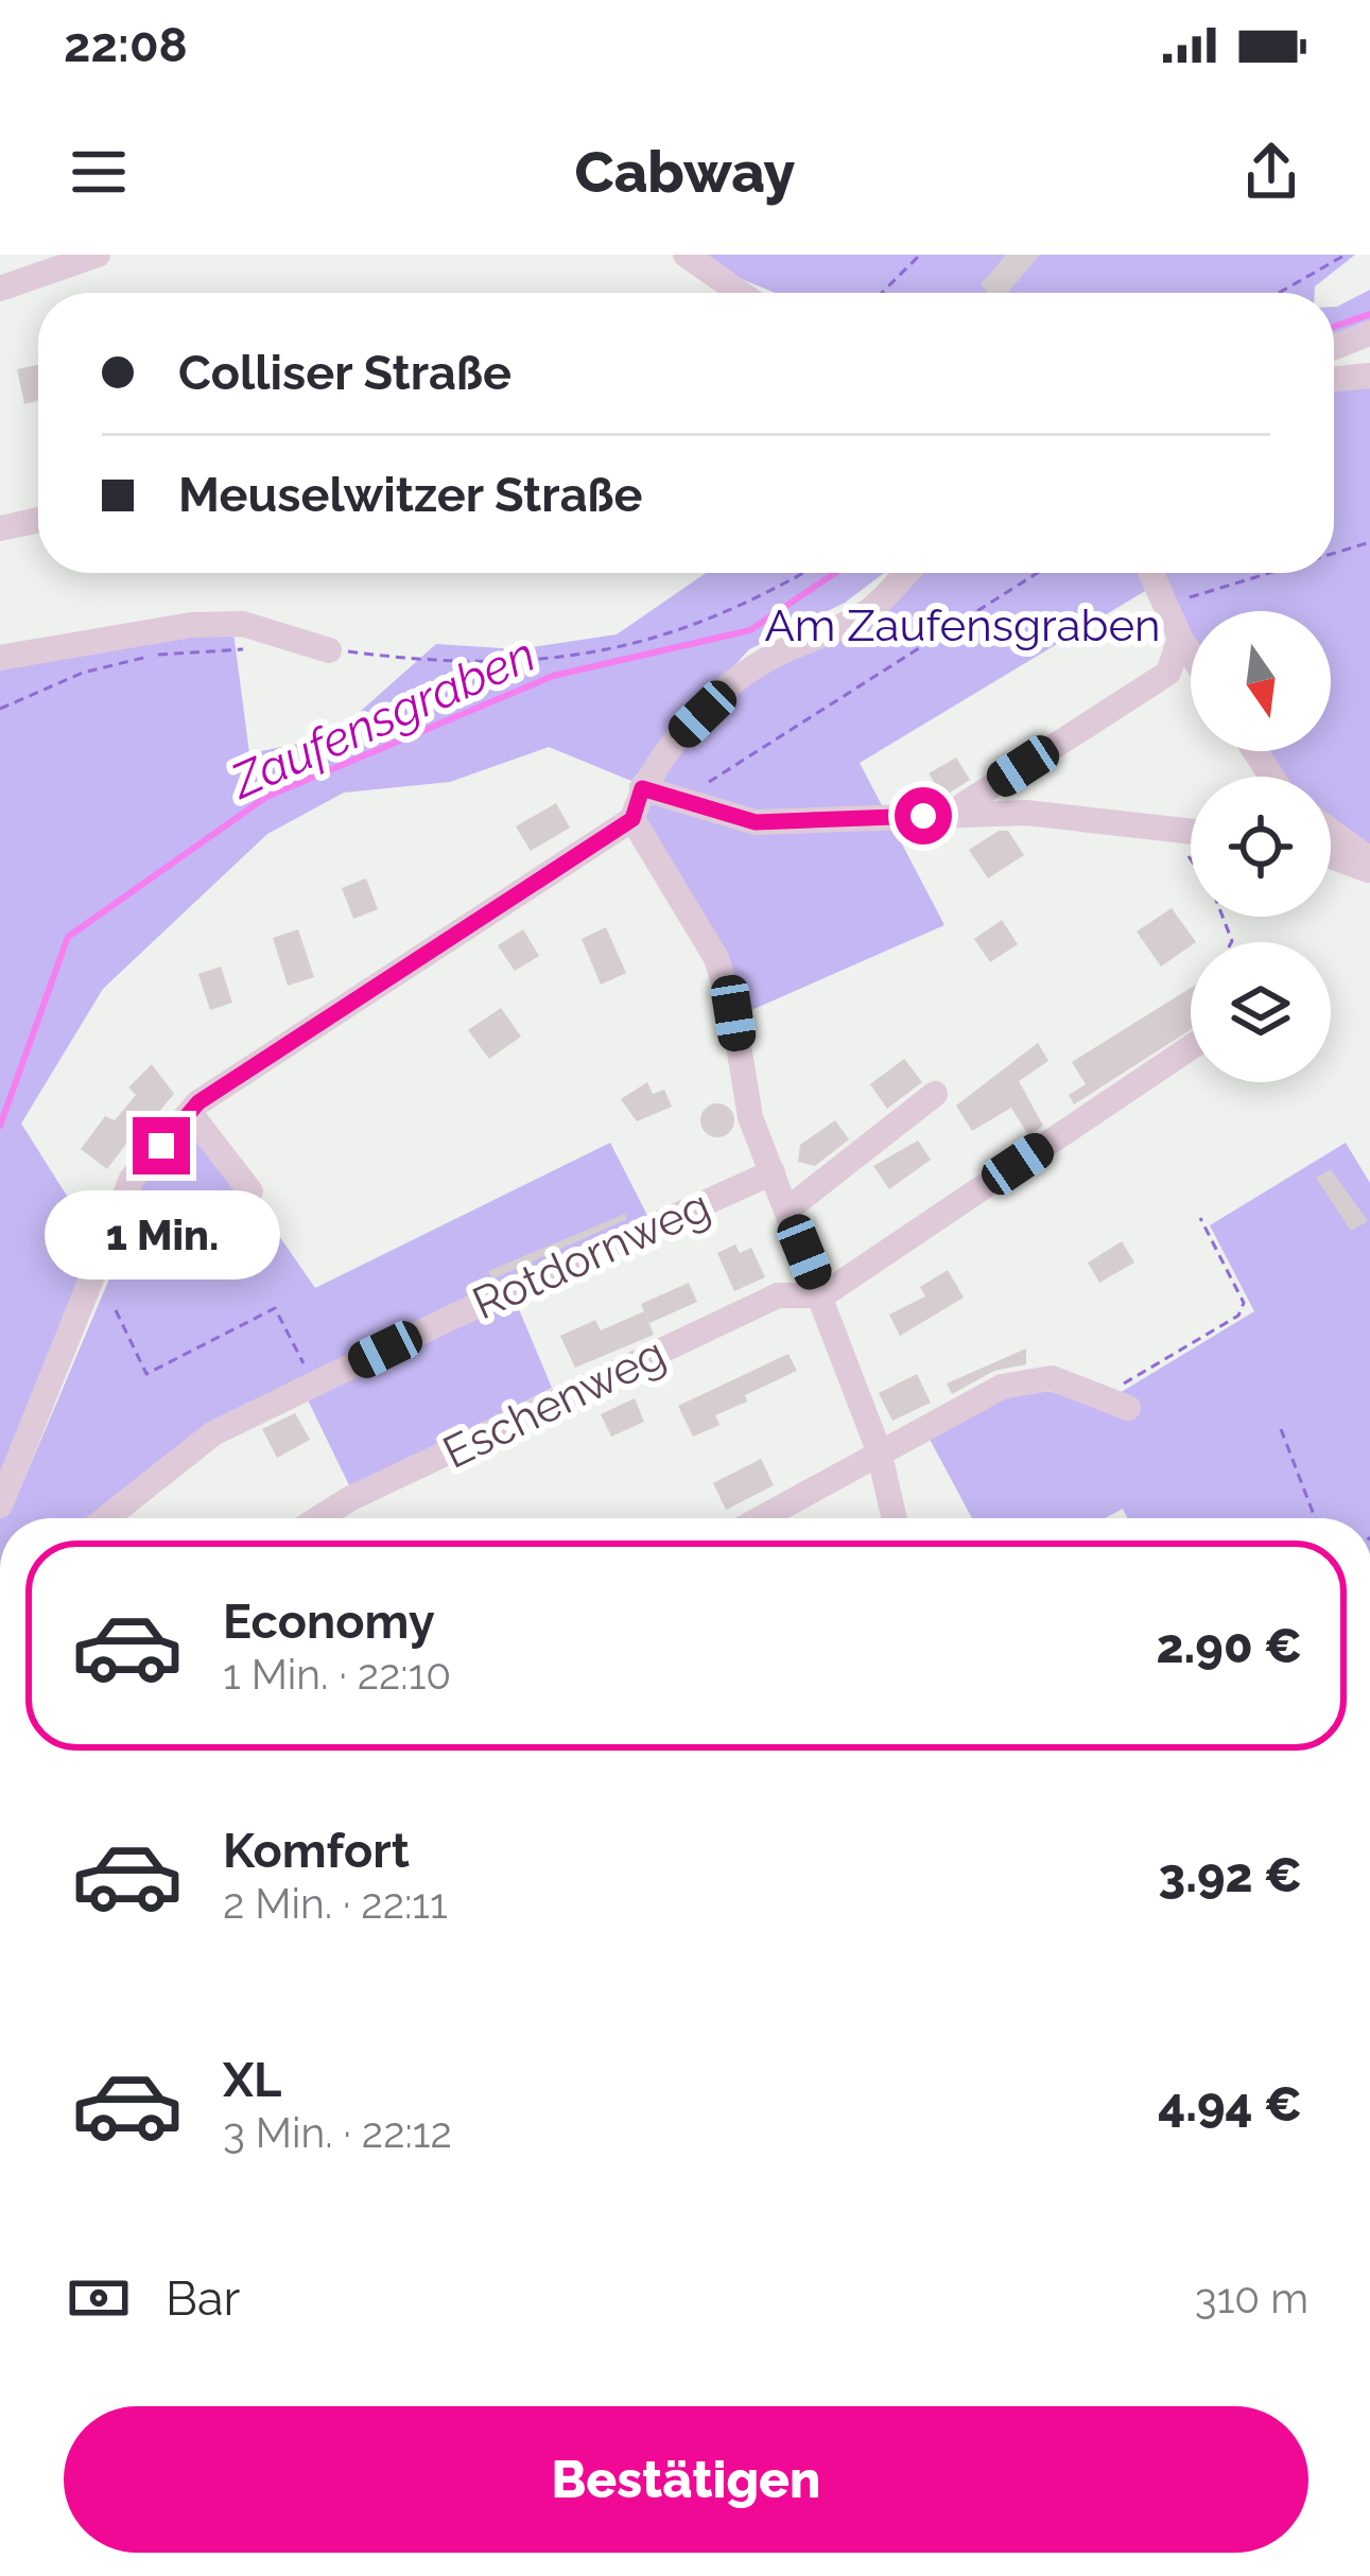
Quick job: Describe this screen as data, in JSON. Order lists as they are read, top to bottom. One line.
{"streets":{"street":["Rotdornweg","Eschenweg"]},"water":["Zaufensgraben"],"parks":["Am Zaufensgraben"],"north":"bottom","page":{"status":"22:08","header":"Cabway","banner":["Colliser Straße","Meuselwitzer Straße"],"bubble":"1 Min.","list":[{"name":"Economy","note":"1 Min. · 22:10","value":"2.90 €"},{"name":"Komfort","note":"2 Min. · 22:11","value":"3.92 €"},{"name":"XL","note":"3 Min. · 22:12","value":"4.94 €"}],"pay":["Bar","310 m"],"buttons":"Bestätigen"}}
